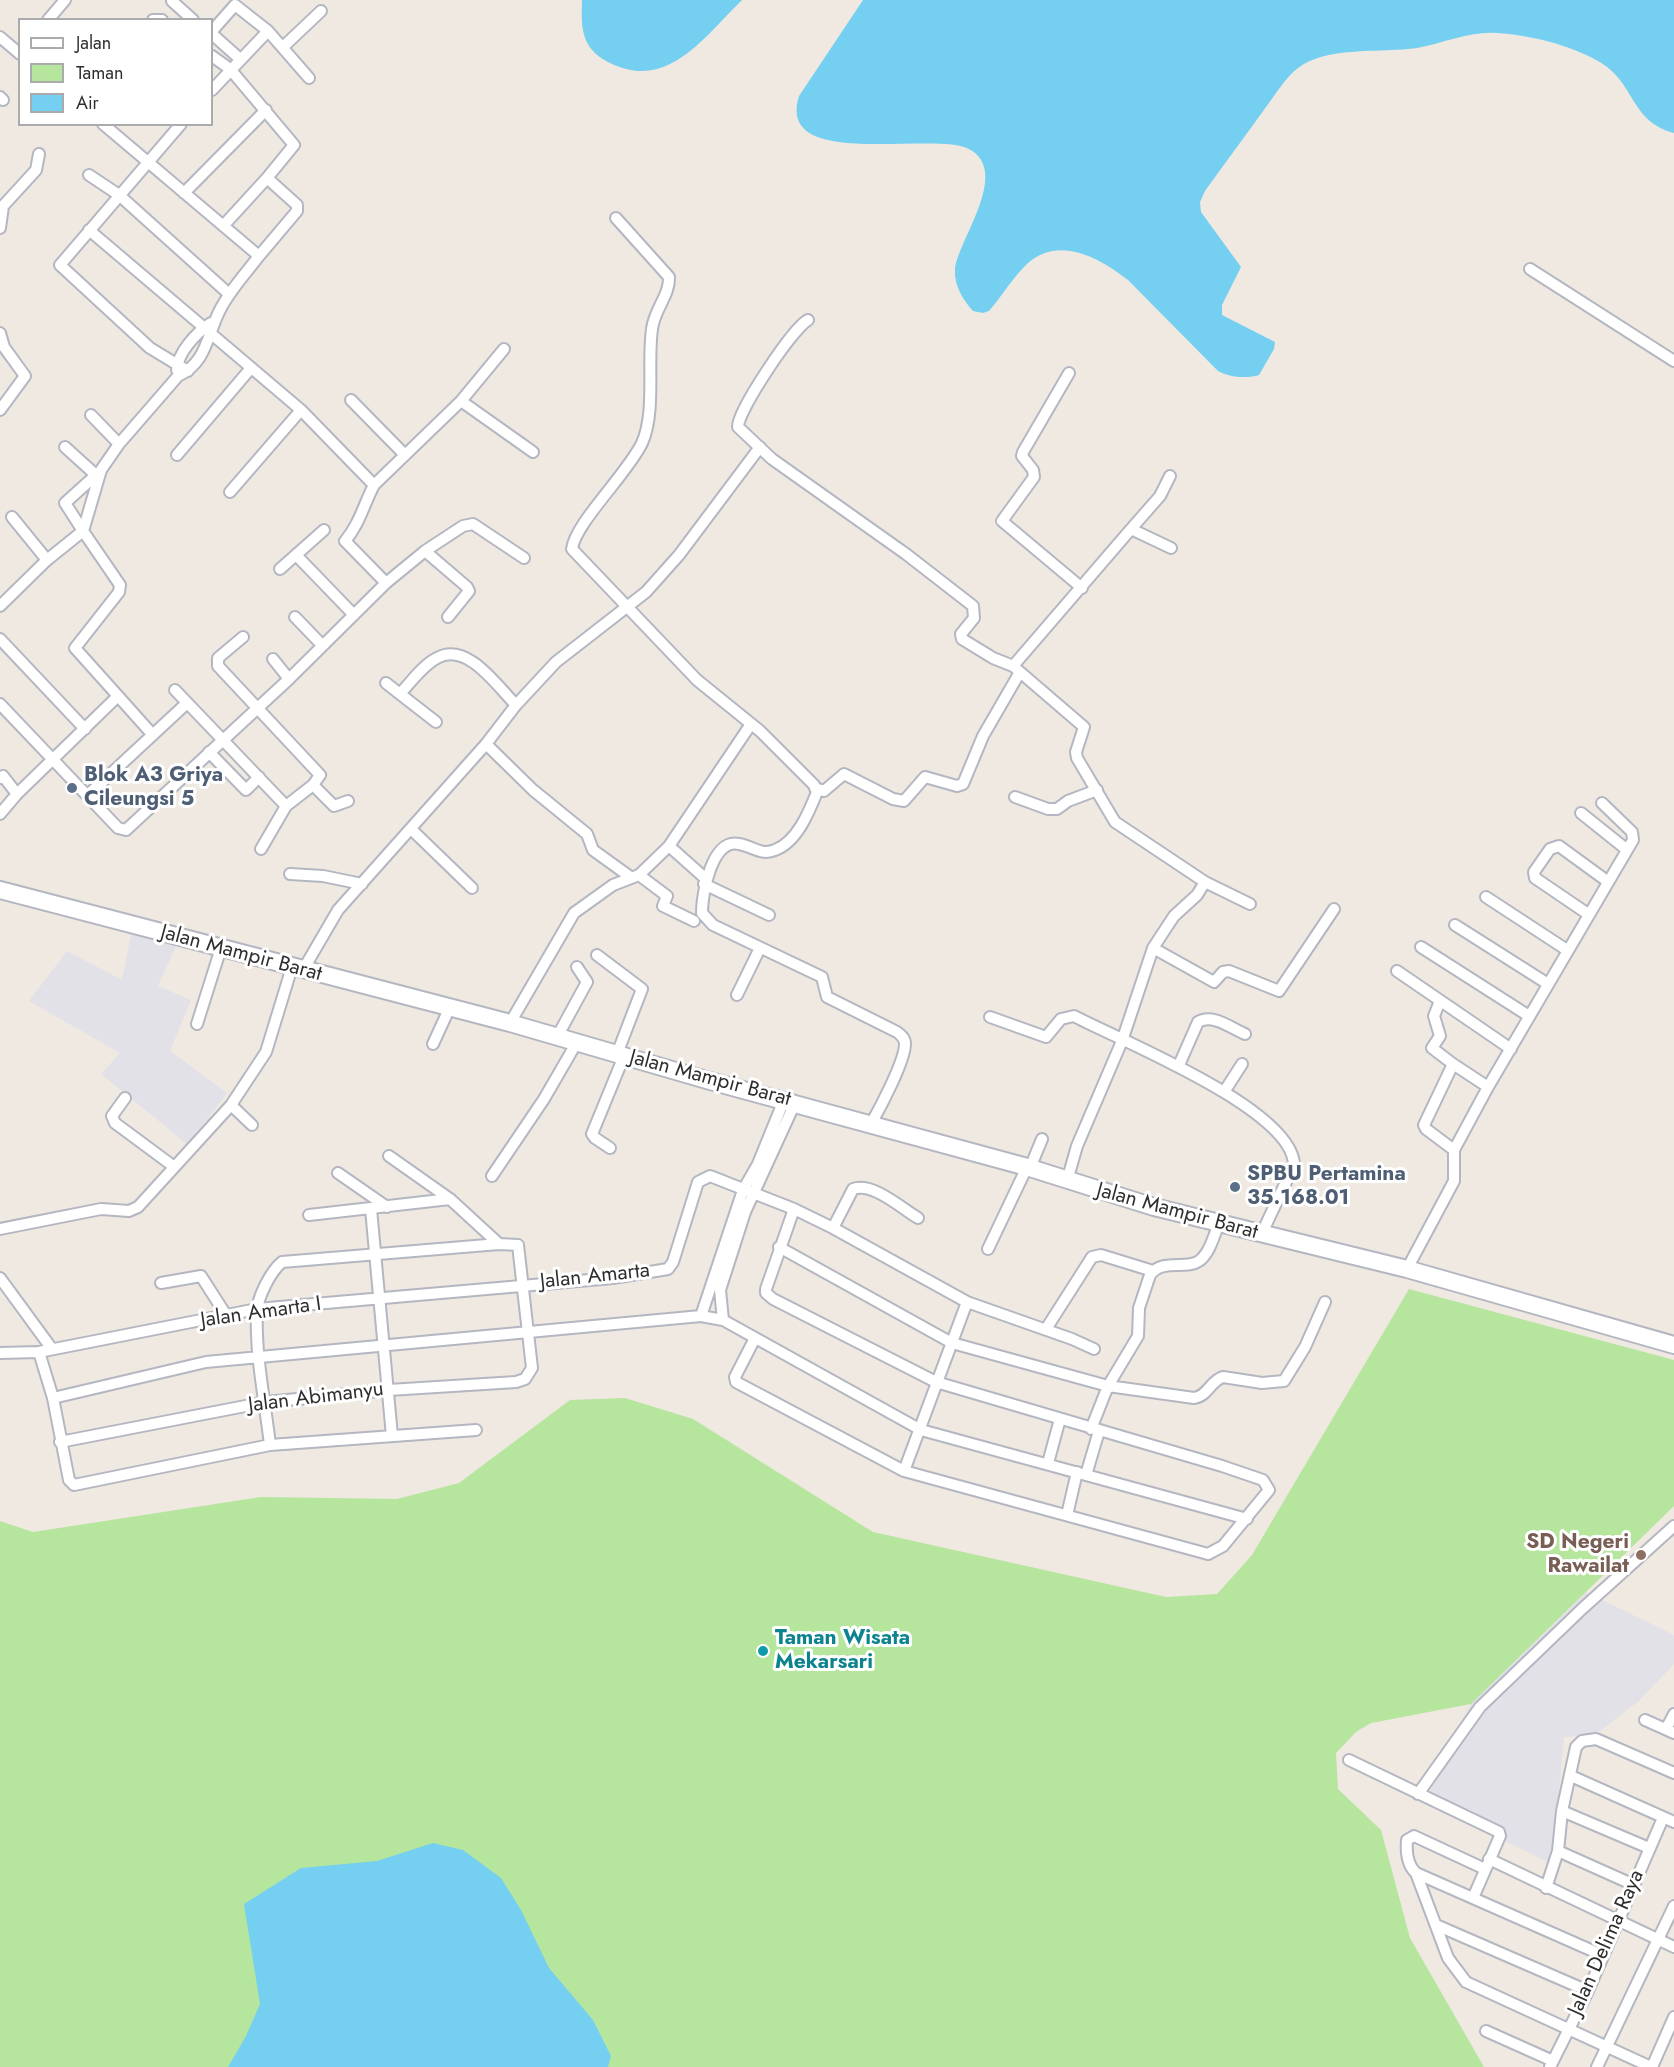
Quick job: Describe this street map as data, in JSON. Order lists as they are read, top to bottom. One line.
{"streets":{"street":["Jalan Mampir Barat","Jalan Amarta","Jalan Amarta I","Jalan Abimanyu","Jalan Delima Raya"]},"crossings":[["Jalan Amarta","Jalan Amarta I"]],"places":["Blok A3 Griya Cileungsi 5","SPBU Pertamina 35.168.01","SD Negeri Rawailat","Taman Wisata Mekarsari"],"legend":["Jalan","Taman","Air"]}
